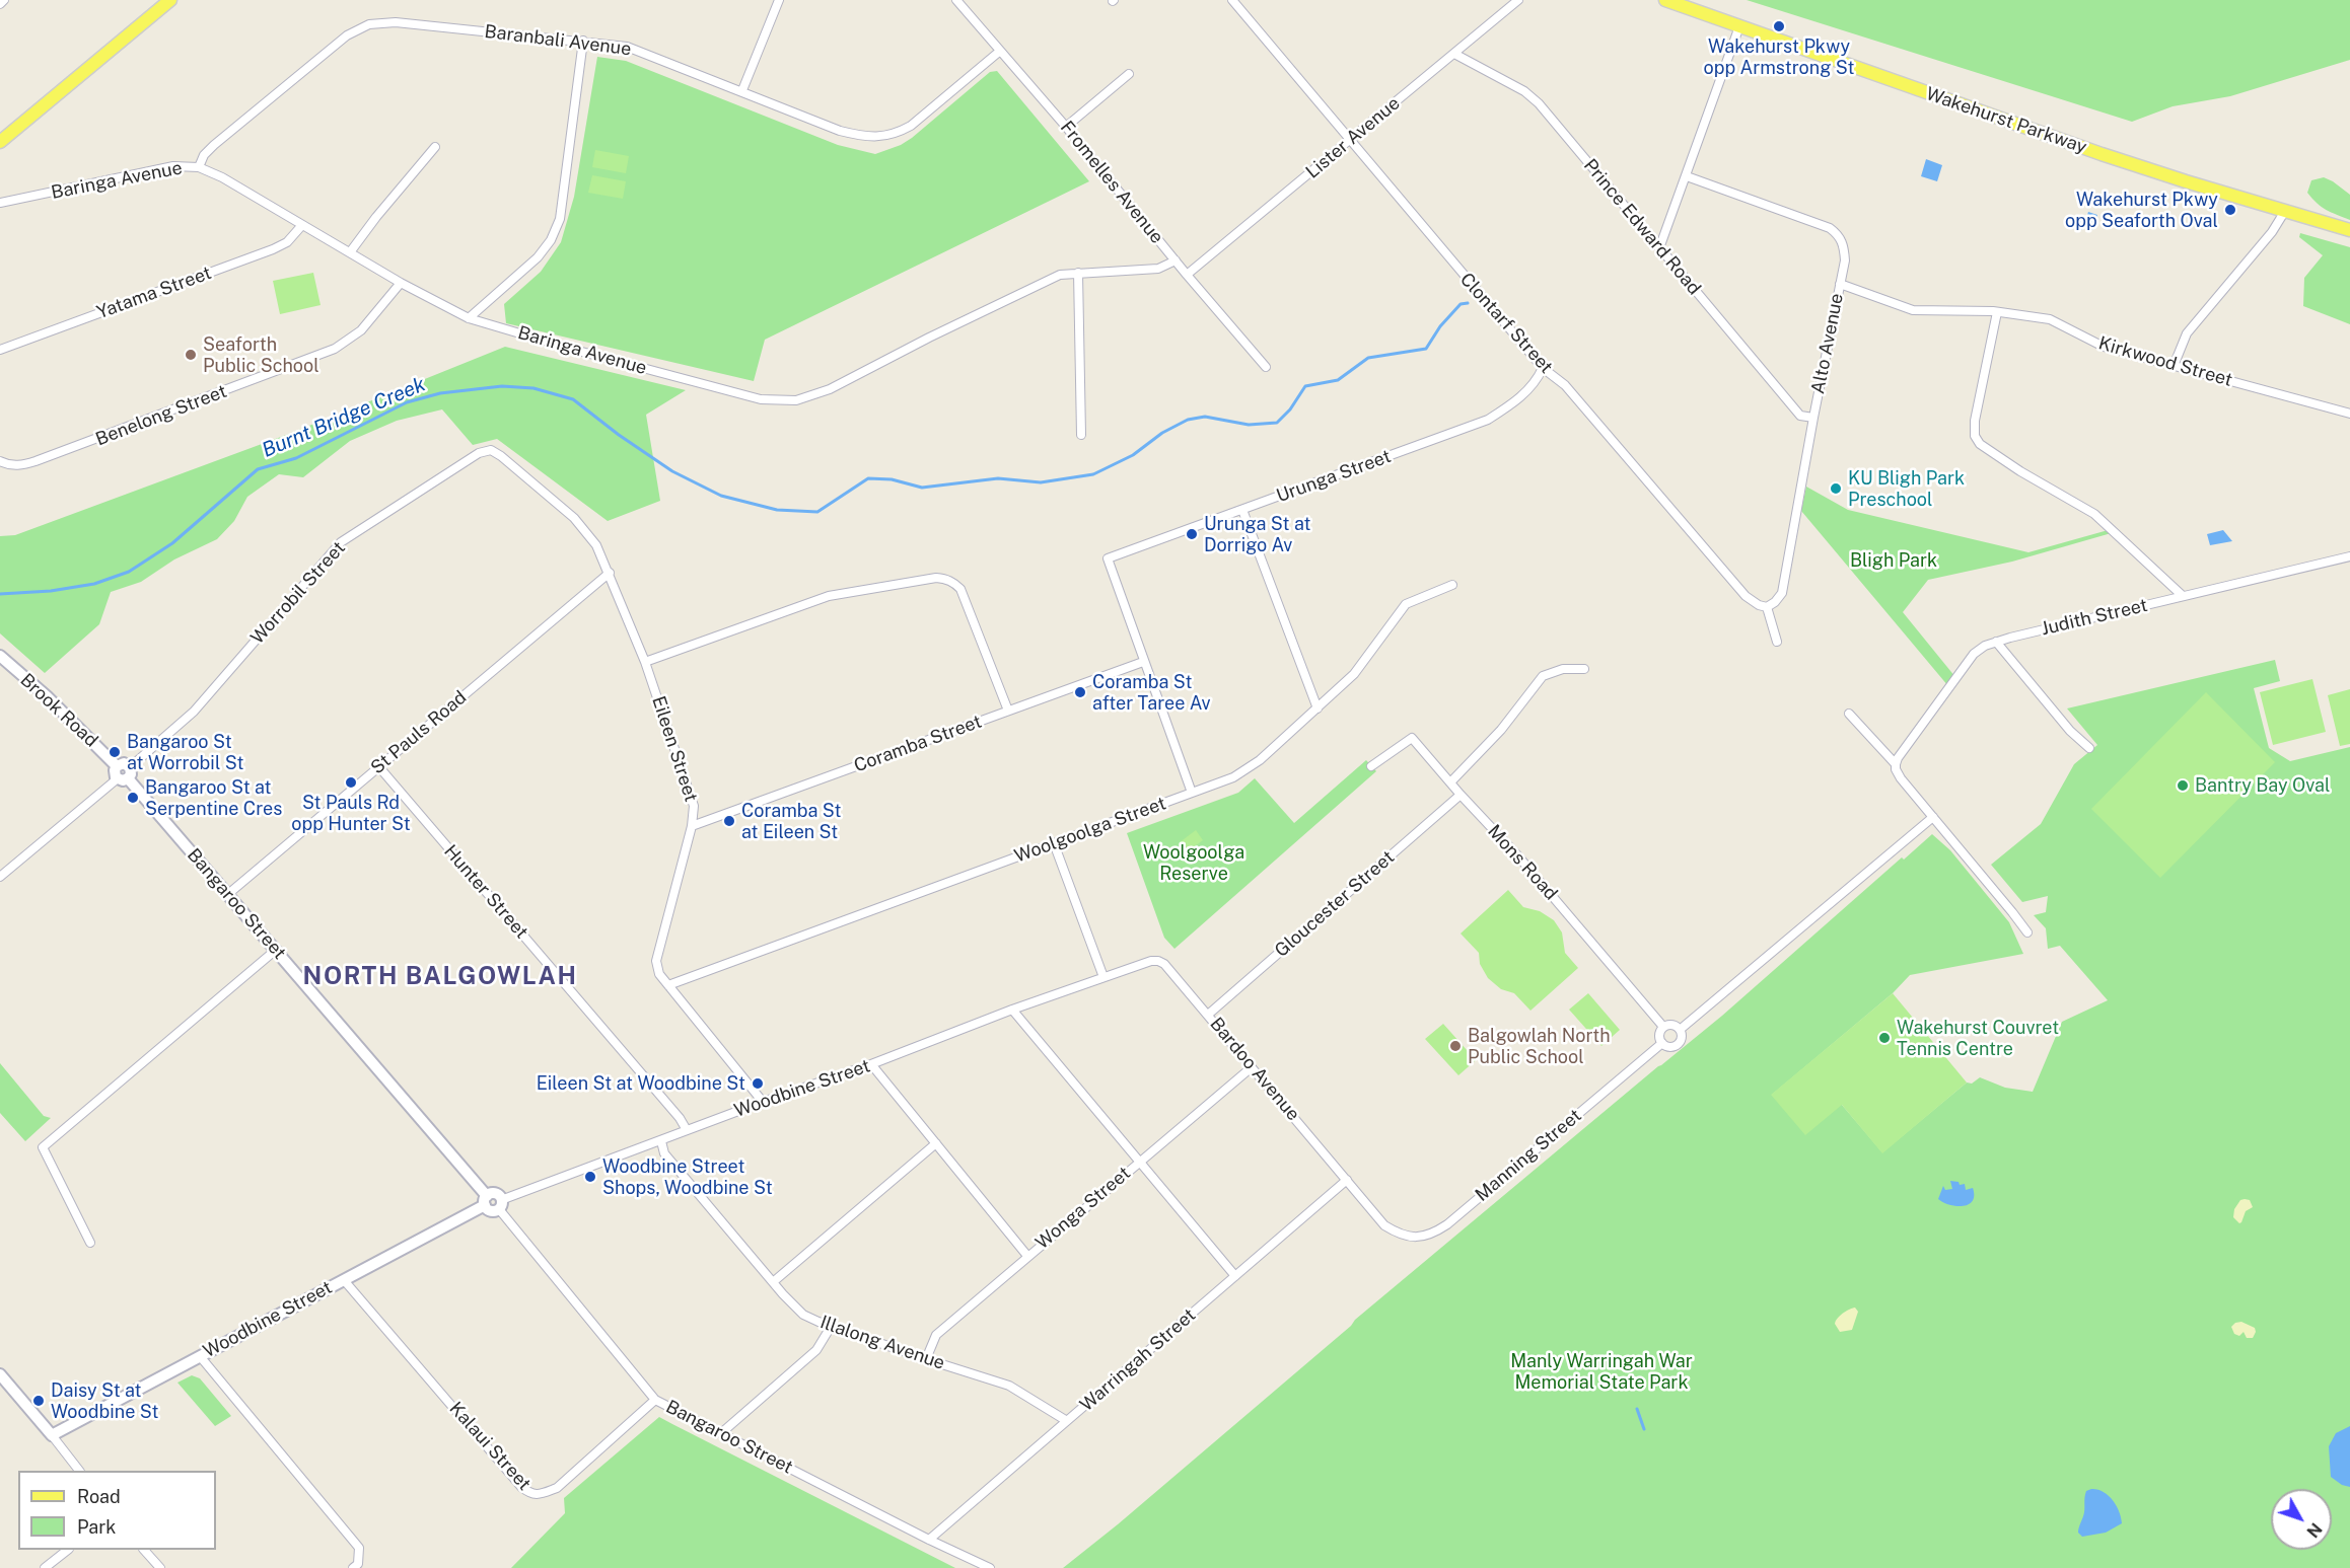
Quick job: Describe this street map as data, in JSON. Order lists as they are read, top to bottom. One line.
{"streets":{"main road":["Wakehurst Parkway"],"street":["Baranbali Avenue","Lister Avenue","Baringa Avenue","Fromelles Avenue","Prince Edward Road","Yatama Street","Clontarf Street","Alto Avenue","Kirkwood Street","Benelong Street","Urunga Street","Worrobil Street","Judith Street","Brook Road","St Pauls Road","Coramba Street","Eileen Street","Woolgoolga Street","Mons Road","Hunter Street","Bangaroo Street","Gloucester Street","Bardoo Avenue","Woodbine Street","Manning Street","Wonga Street","Illalong Avenue","Warringah Street","Kalaui Street"]},"crossings":[["Baranbali Avenue","Baringa Avenue"],["Baranbali Avenue","Fromelles Avenue"],["Lister Avenue","Fromelles Avenue"],["Lister Avenue","Prince Edward Road"],["Lister Avenue","Clontarf Street"],["Baringa Avenue","Fromelles Avenue"],["Baringa Avenue","Yatama Street"],["Baringa Avenue","Benelong Street"],["Prince Edward Road","Alto Avenue"],["Clontarf Street","Alto Avenue"],["Clontarf Street","Urunga Street"],["Alto Avenue","Kirkwood Street"],["Urunga Street","Coramba Street"],["Worrobil Street","Brook Road"],["Worrobil Street","Eileen Street"],["Worrobil Street","Bangaroo Street"],["Brook Road","Bangaroo Street"],["St Pauls Road","Eileen Street"],["St Pauls Road","Hunter Street"],["St Pauls Road","Bangaroo Street"],["Coramba Street","Eileen Street"],["Eileen Street","Woolgoolga Street"],["Eileen Street","Woodbine Street"],["Mons Road","Gloucester Street"],["Mons Road","Manning Street"],["Hunter Street","Woodbine Street"],["Bangaroo Street","Woodbine Street"],["Bangaroo Street","Warringah Street"],["Bangaroo Street","Kalaui Street"],["Gloucester Street","Bardoo Avenue"],["Bardoo Avenue","Woodbine Street"],["Bardoo Avenue","Manning Street"],["Bardoo Avenue","Wonga Street"],["Bardoo Avenue","Warringah Street"],["Woodbine Street","Illalong Avenue"],["Woodbine Street","Kalaui Street"],["Wonga Street","Illalong Avenue"],["Illalong Avenue","Warringah Street"]],"districts":["NORTH BALGOWLAH"],"water":["Burnt Bridge Creek"],"parks":["Bligh Park","Woolgoolga Reserve","Manly Warringah War Memorial State Park"],"places":["Wakehurst Pkwy opp Armstrong St","Wakehurst Pkwy opp Seaforth Oval","Seaforth Public School","KU Bligh Park Preschool","Urunga St at Dorrigo Av","Coramba St after Taree Av","Bangaroo St at Worrobil St","St Pauls Rd opp Hunter St","Bantry Bay Oval","Bangaroo St at Serpentine Cres","Coramba St at Eileen St","Wakehurst Couvret Tennis Centre","Balgowlah North Public School","Eileen St at Woodbine St","Woodbine Street Shops, Woodbine St","Daisy St at Woodbine St"],"legend":["Road","Park"],"north":"bottom right"}
